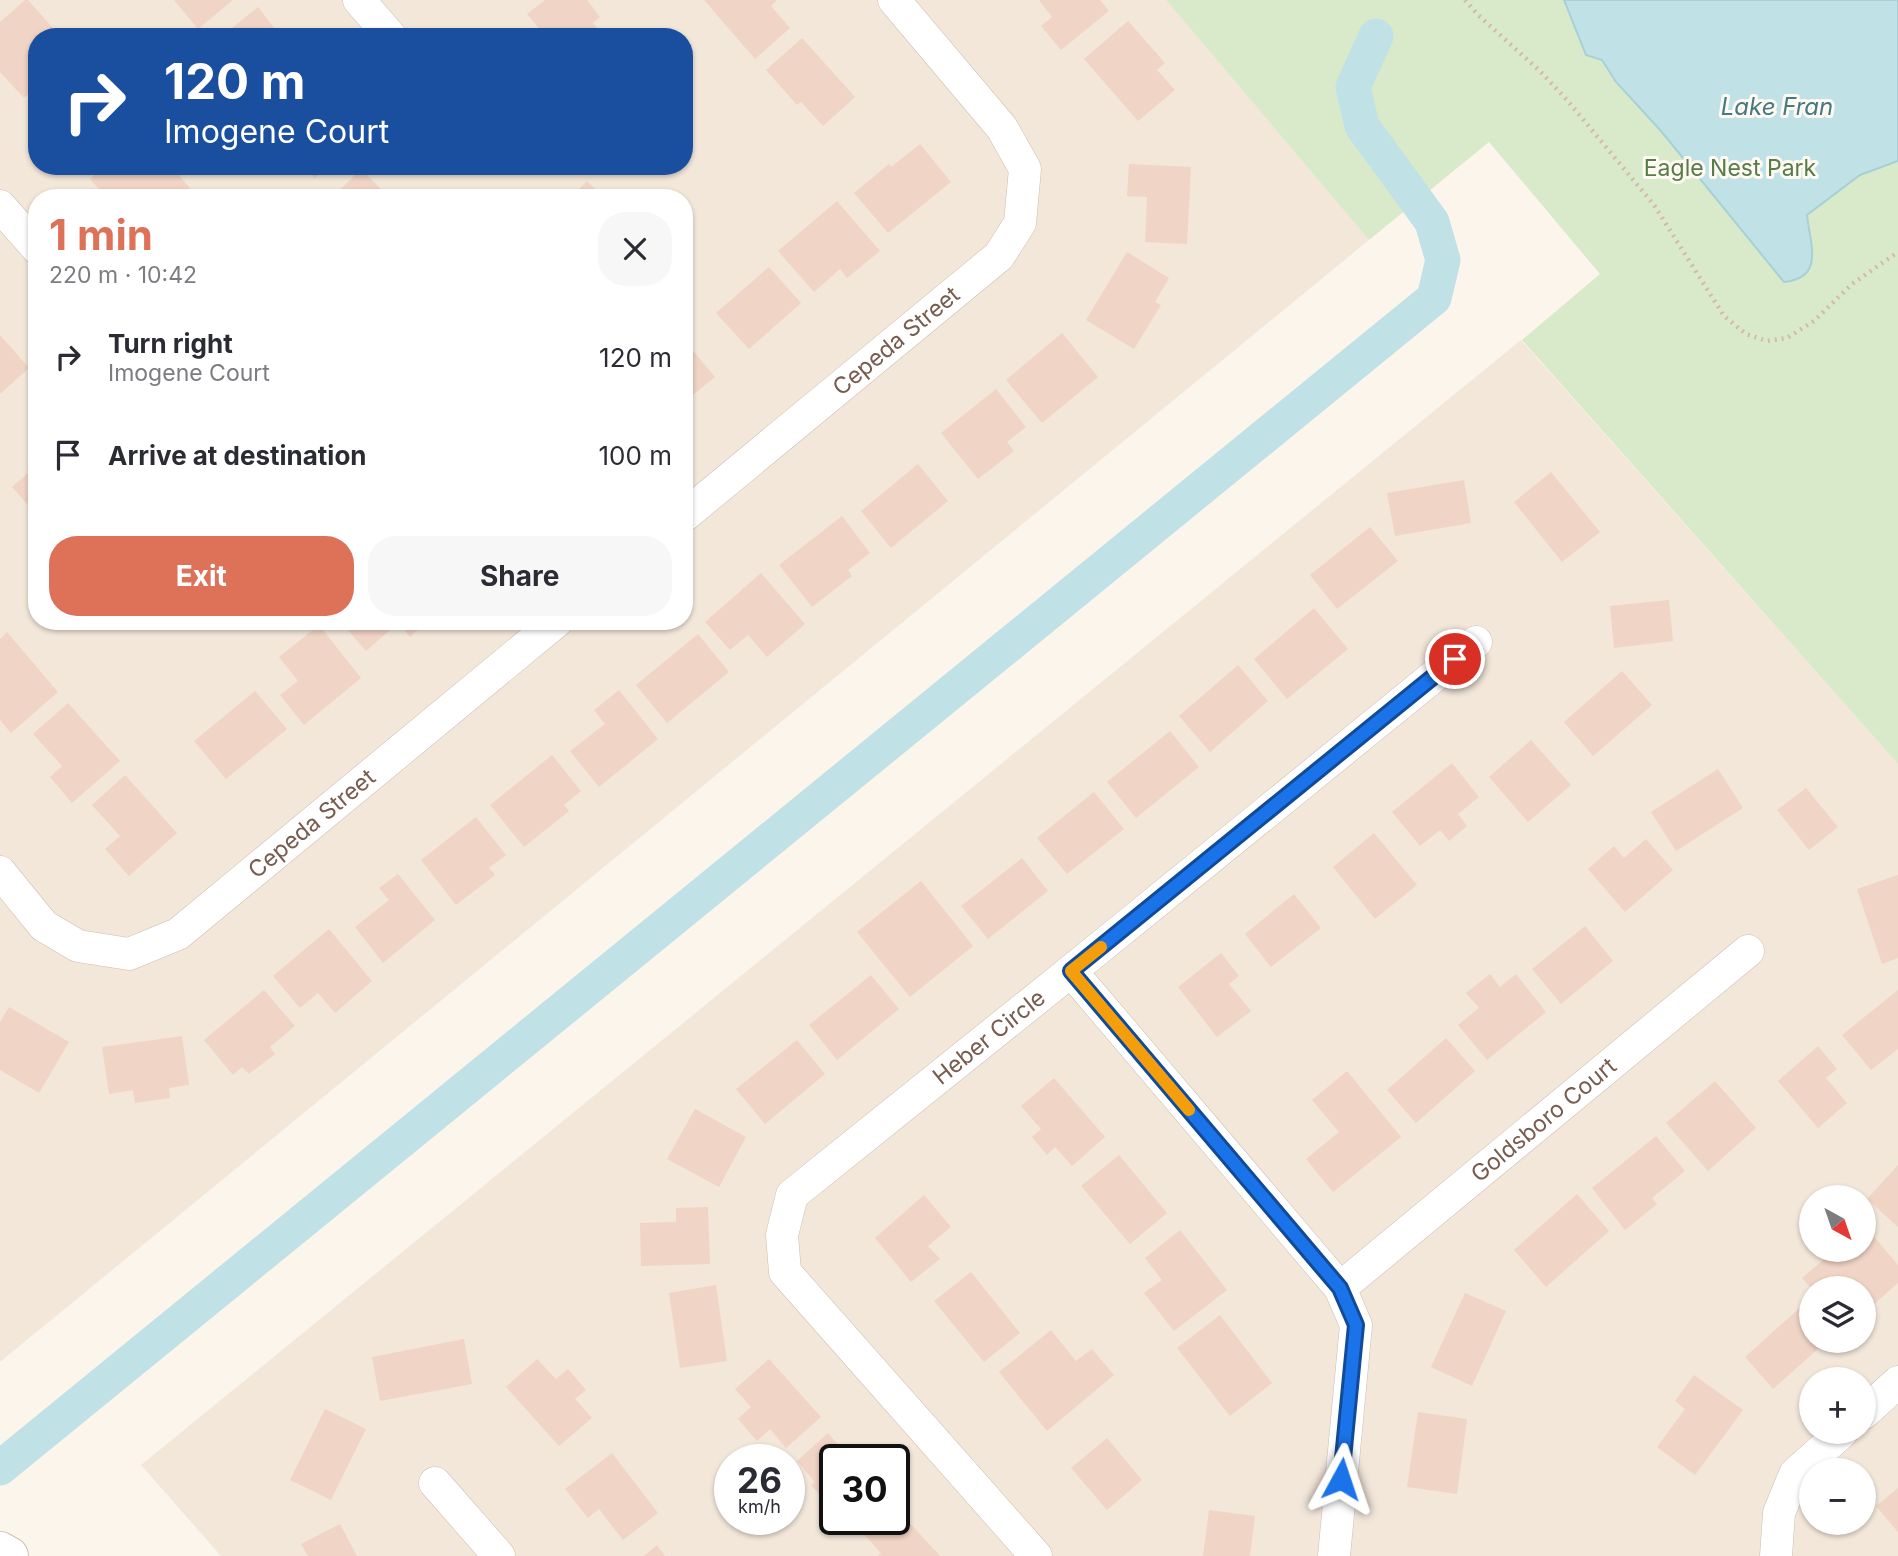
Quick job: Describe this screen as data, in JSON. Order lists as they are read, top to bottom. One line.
{"streets":{"street":["Cepeda Street","Heber Circle","Goldsboro Court"]},"water":["Lake Fran"],"parks":["Eagle Nest Park"],"north":"bottom right","page":{"turn":["120 m","Imogene Court"],"heading":["1 min","220 m · 10:42"],"list":[{"name":"Turn right","note":"Imogene Court","value":"120 m"},{"name":"Arrive at destination","value":"100 m"}],"buttons":["Exit","Share"],"map_buttons":["+","−"],"speed":"26 km/h","limit":"30"}}
